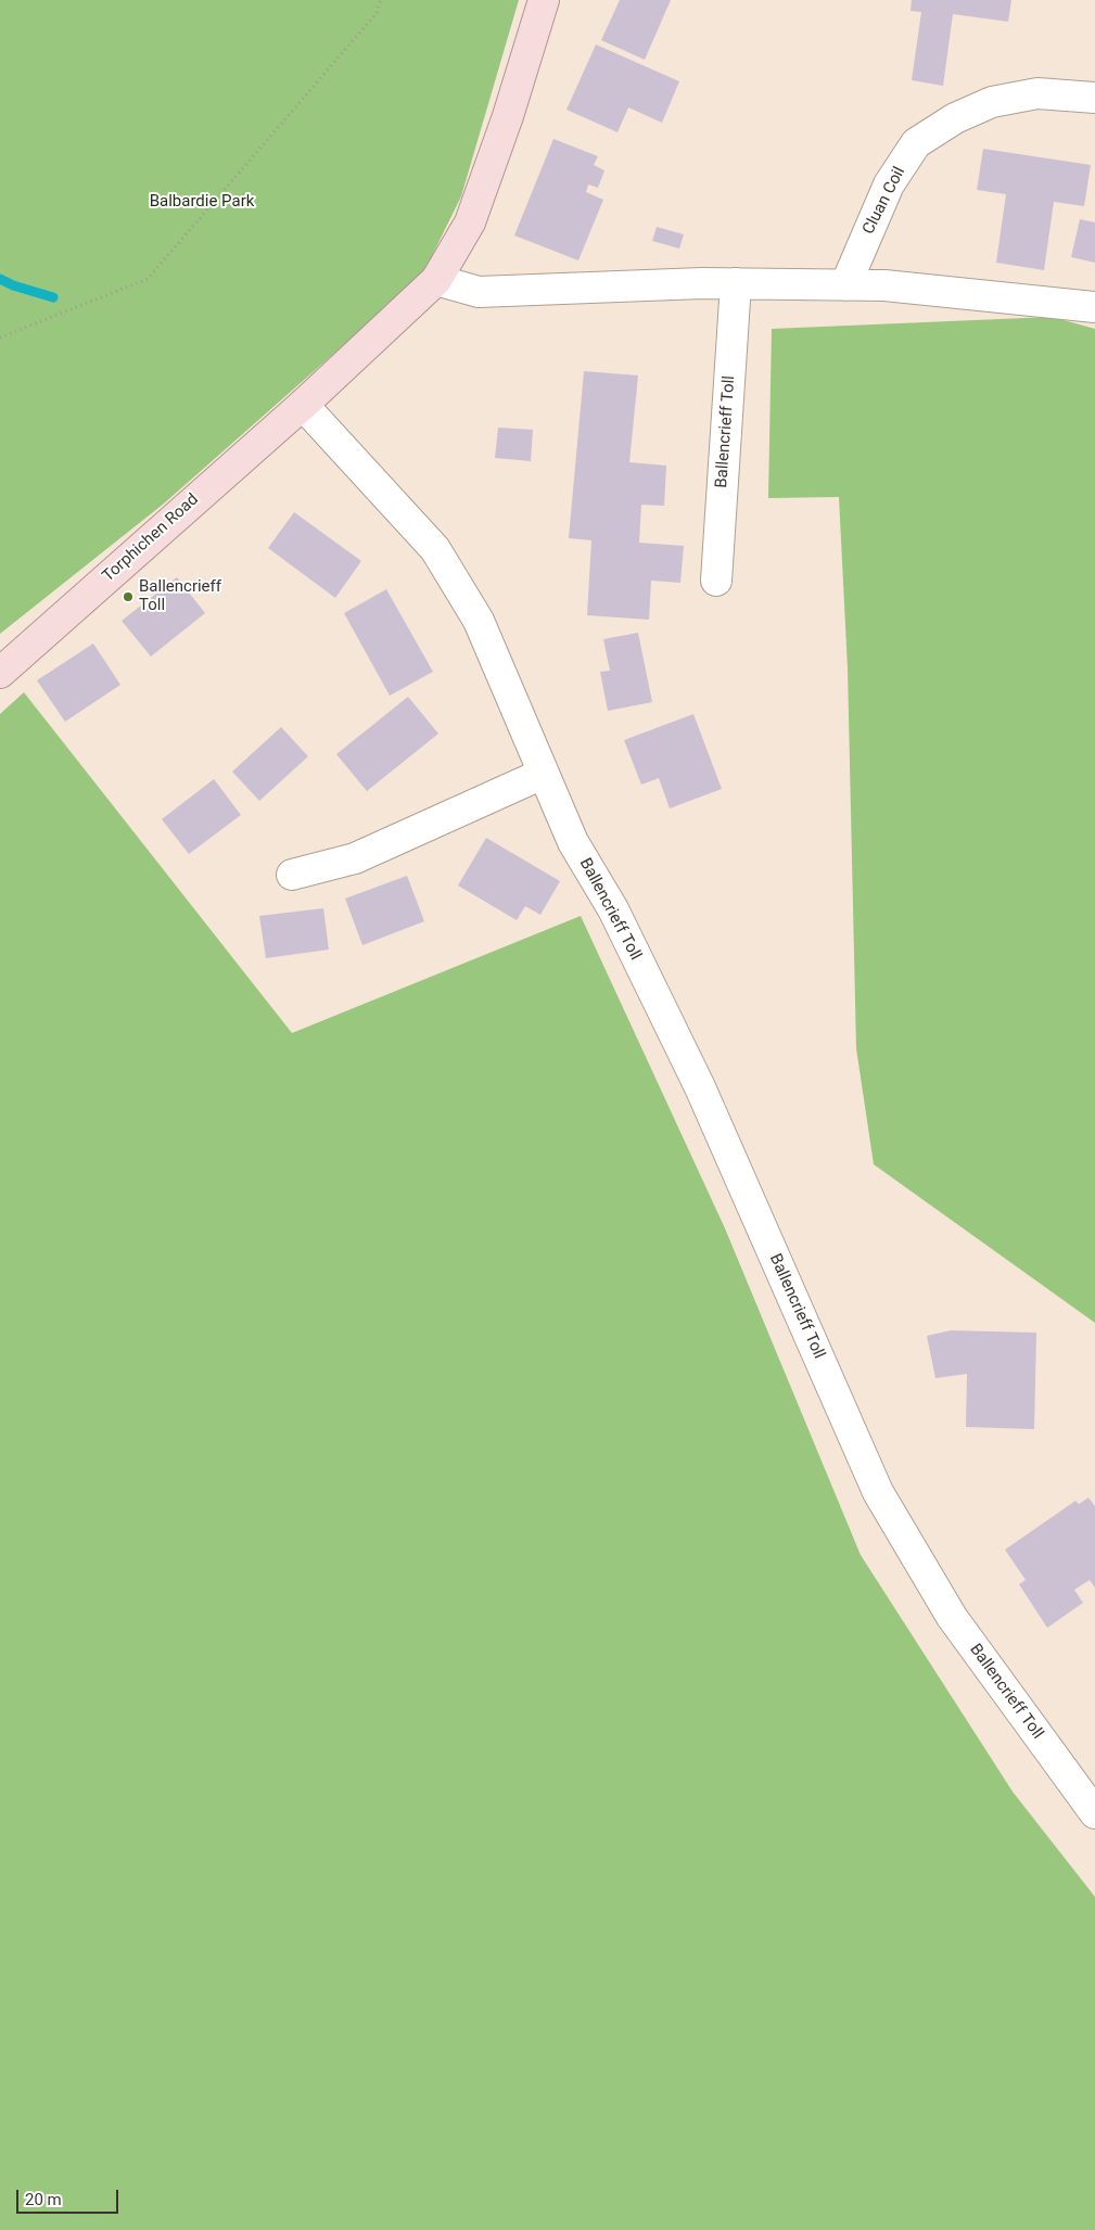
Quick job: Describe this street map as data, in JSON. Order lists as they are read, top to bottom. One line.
{"streets":{"main road":["Torphichen Road"],"street":["Cluan Coil","Ballencrieff Toll"]},"crossings":[["Ballencrieff Toll","Torphichen Road"]],"parks":["Balbardie Park"],"places":["Ballencrieff Toll"],"scale_bar":"20 m"}
